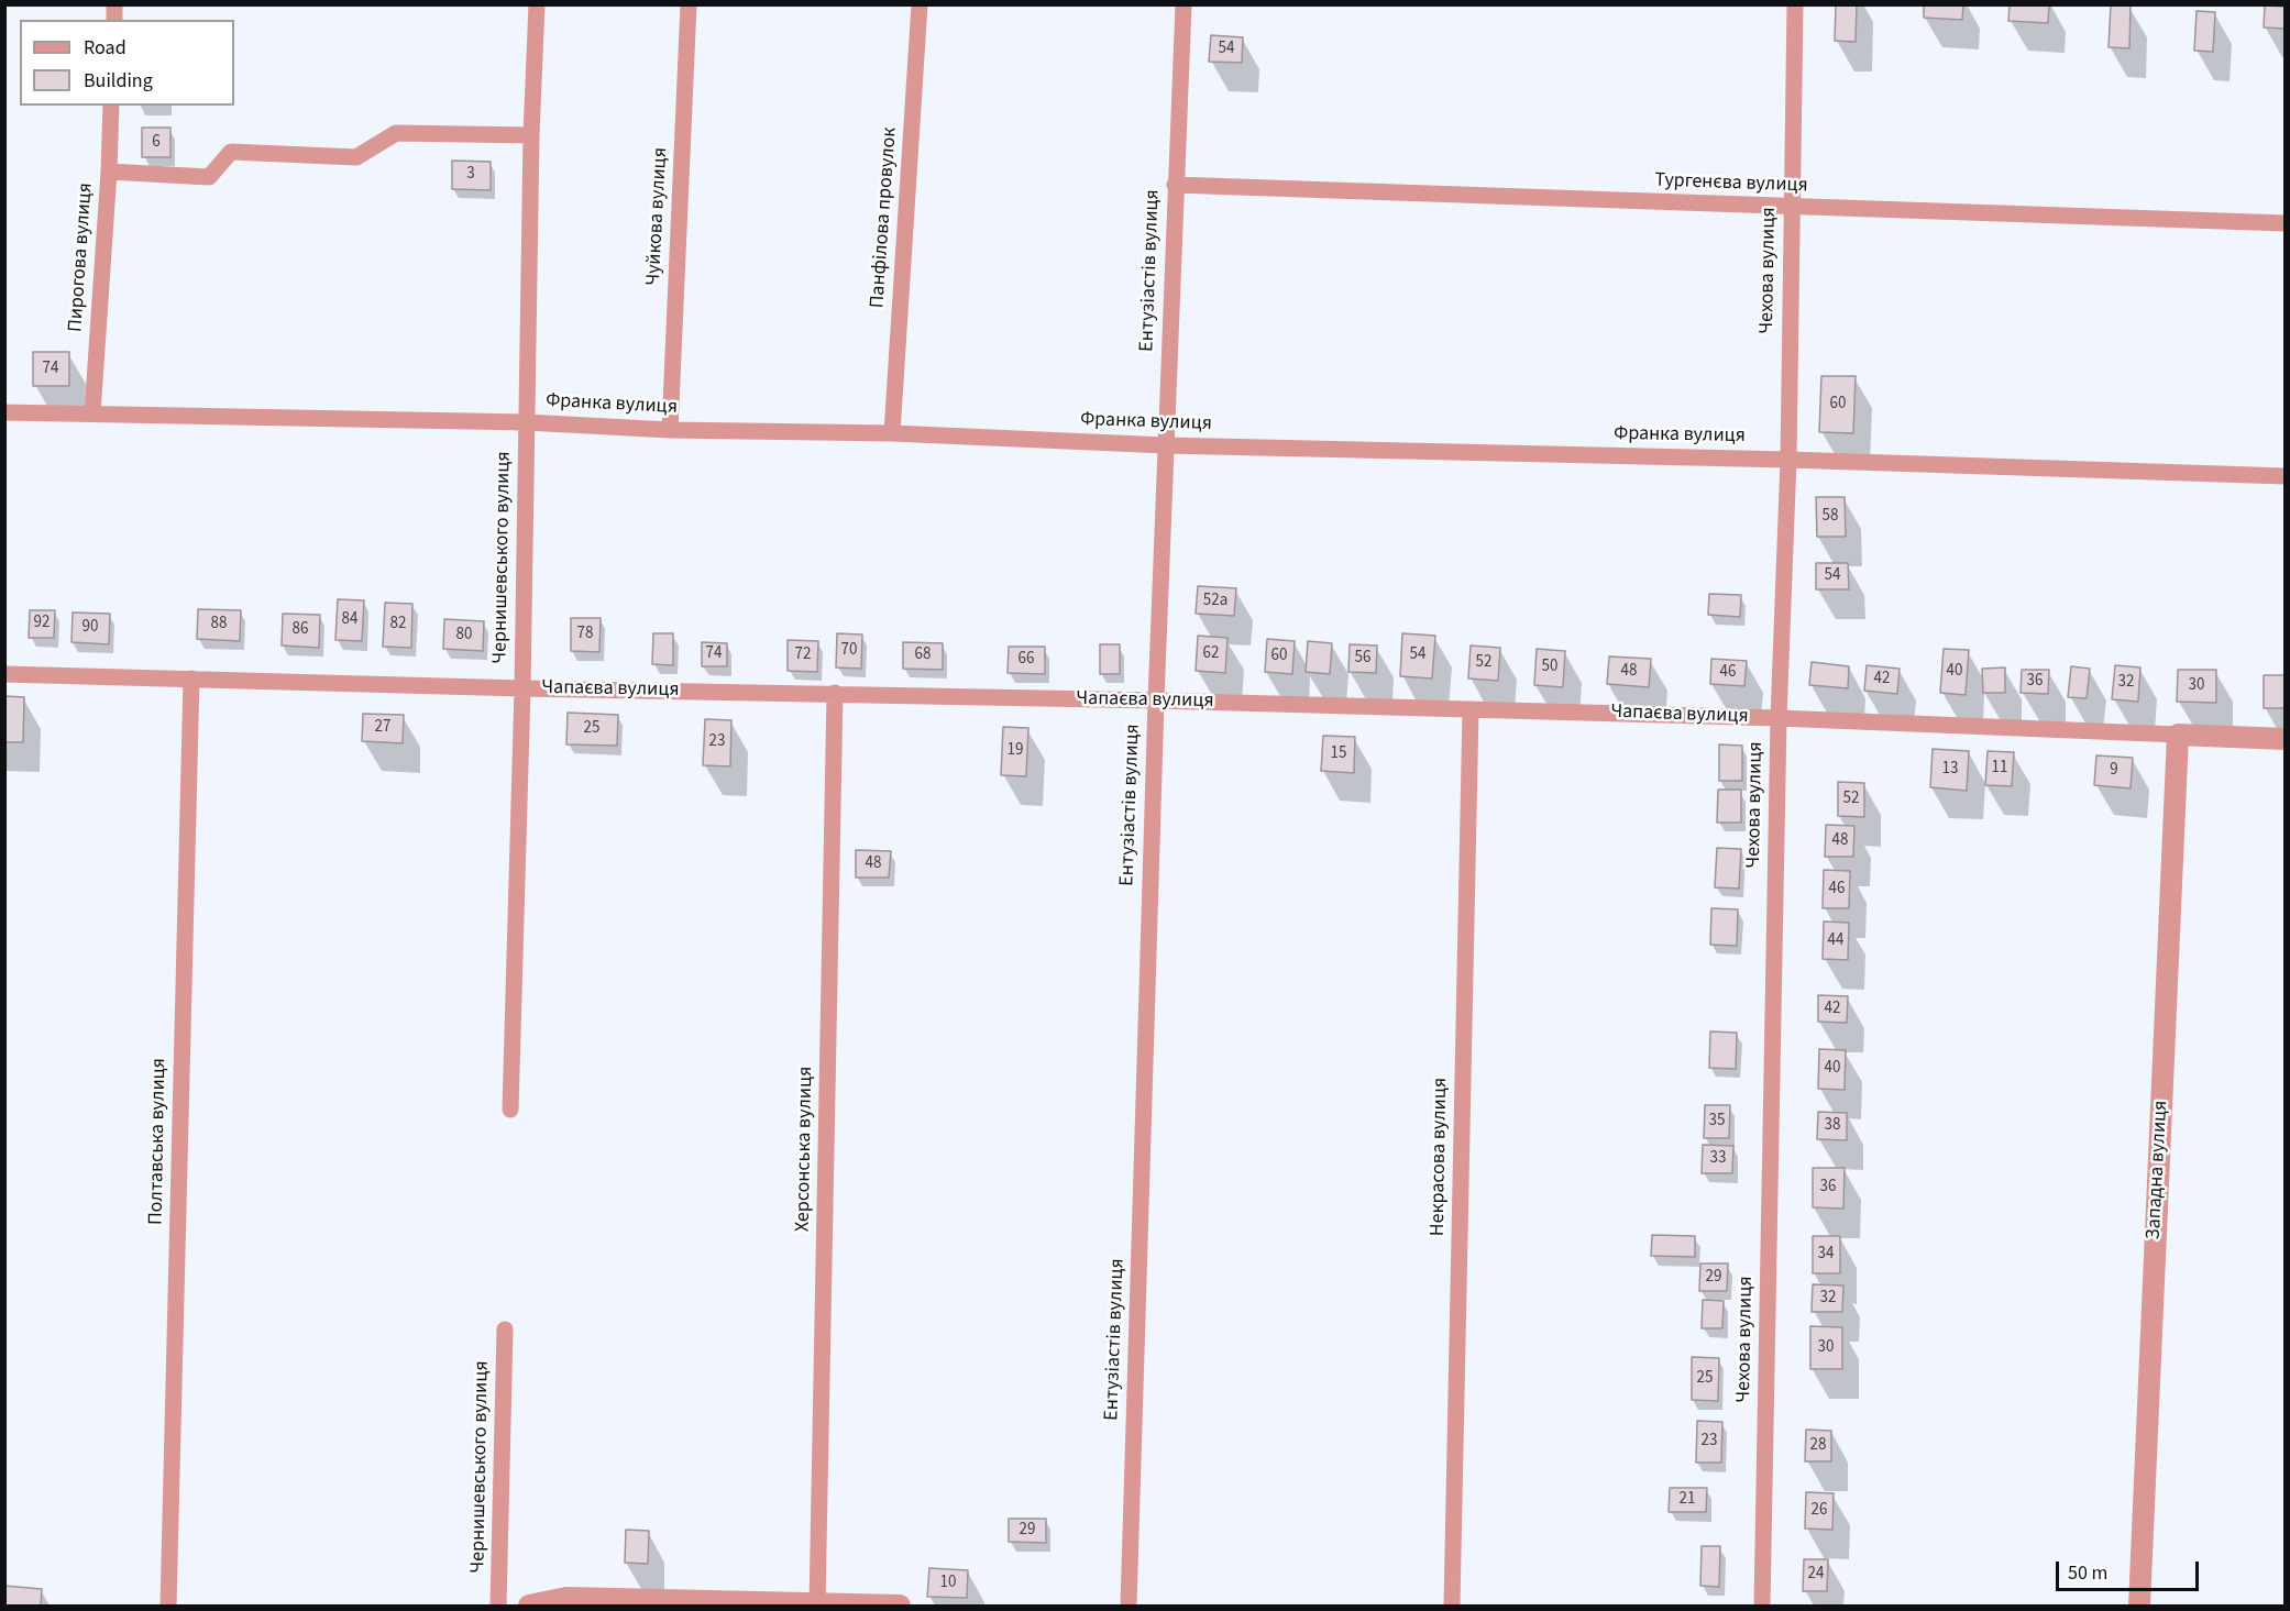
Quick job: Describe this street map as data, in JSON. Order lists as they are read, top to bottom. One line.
{"streets":{"street":["Тургенєва вулиця","Чуйкова вулиця","Панфілова провулок","Пирогова вулиця","Ентузіастів вулиця","Чехова вулиця","Франка вулиця","Чернишевського вулиця","Чапаєва вулиця","Полтавська вулиця","Херсонська вулиця","Некрасова вулиця","Западна вулиця"]},"crossings":[["Тургенєва вулиця","Ентузіастів вулиця"],["Тургенєва вулиця","Чехова вулиця"],["Чуйкова вулиця","Франка вулиця"],["Панфілова провулок","Франка вулиця"],["Пирогова вулиця","Франка вулиця"],["Ентузіастів вулиця","Франка вулиця"],["Ентузіастів вулиця","Чапаєва вулиця"],["Чехова вулиця","Франка вулиця"],["Чехова вулиця","Чапаєва вулиця"],["Франка вулиця","Чернишевського вулиця"],["Чернишевського вулиця","Чапаєва вулиця"],["Чапаєва вулиця","Полтавська вулиця"],["Чапаєва вулиця","Херсонська вулиця"],["Чапаєва вулиця","Некрасова вулиця"],["Чапаєва вулиця","Западна вулиця"]],"house_numbers":["54","6","3","74","60","58","54","52а","84","92","88","82","90","86","78","80","70","74","62","72","68","54","60","56","66","52","50","48","40","46","42","36","32","30","27","25","23","19","15","11","13","9","52","48","48","46","44","42","40","35","38","33","36","34","29","32","30","25","23","28","21","26","29","24","10"],"legend":["Road","Building"],"scale_bar":"50 m"}
